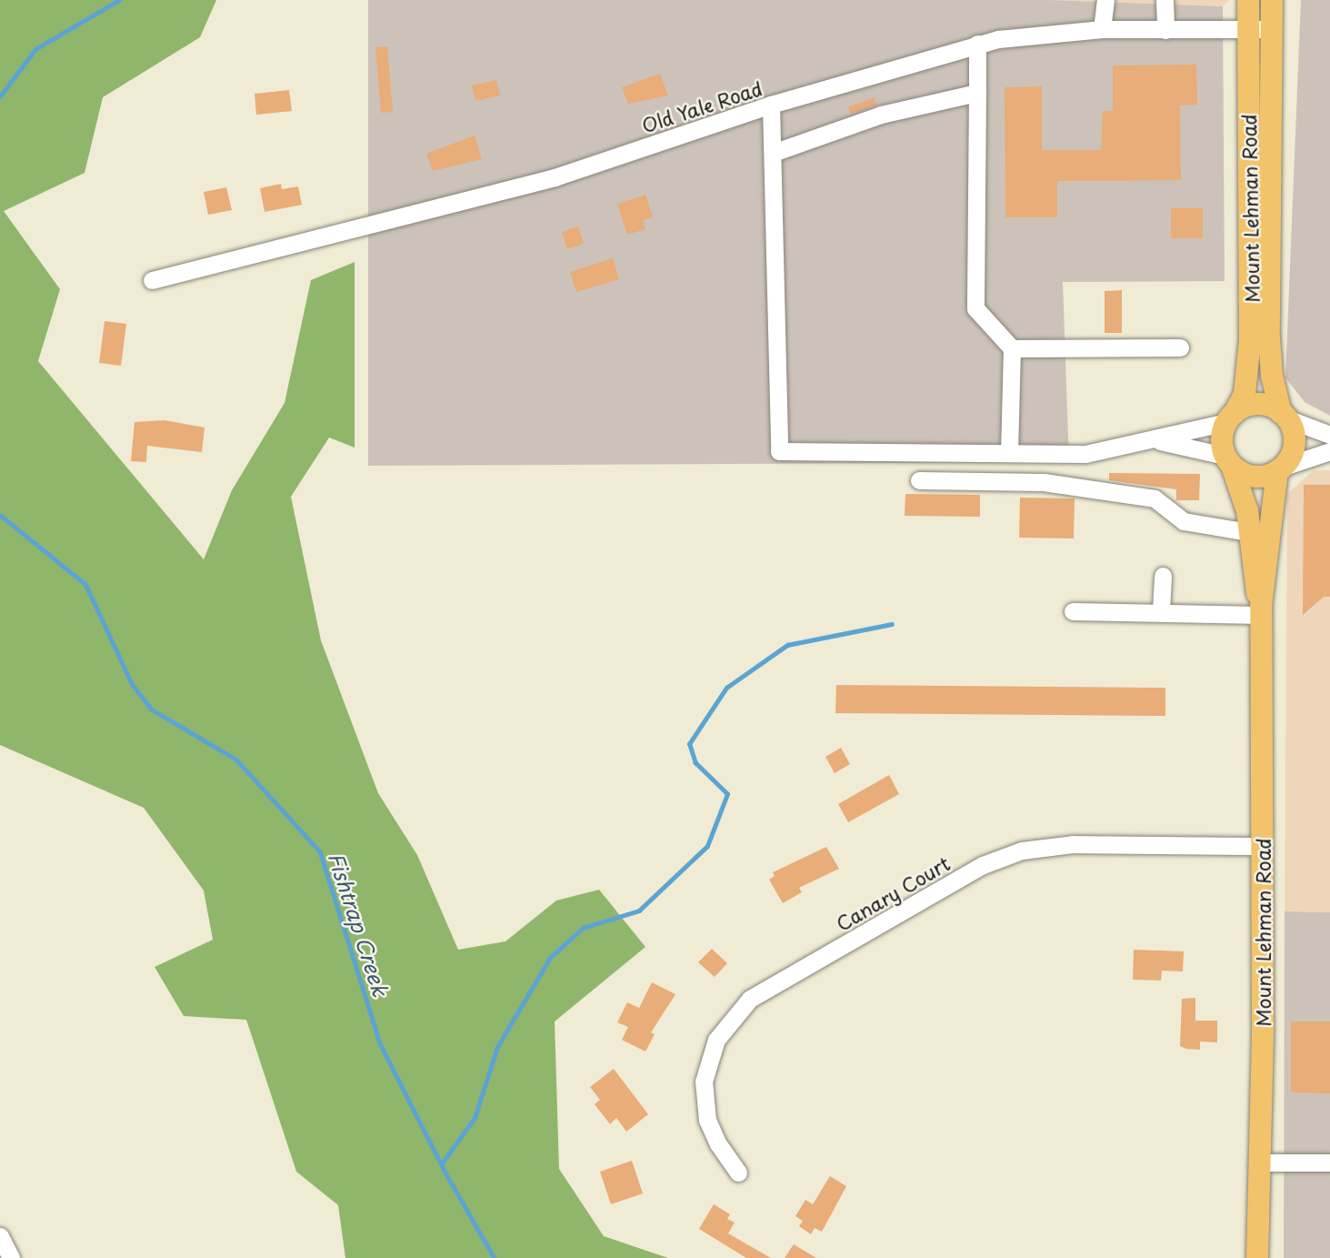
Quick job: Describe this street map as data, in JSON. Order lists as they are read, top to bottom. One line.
{"streets":{"main road":["Mount Lehman Road"],"street":["Old Yale Road","Canary Court"]},"crossings":[["Old Yale Road","Mount Lehman Road"],["Mount Lehman Road","Canary Court"]],"water":["Fishtrap Creek"]}
